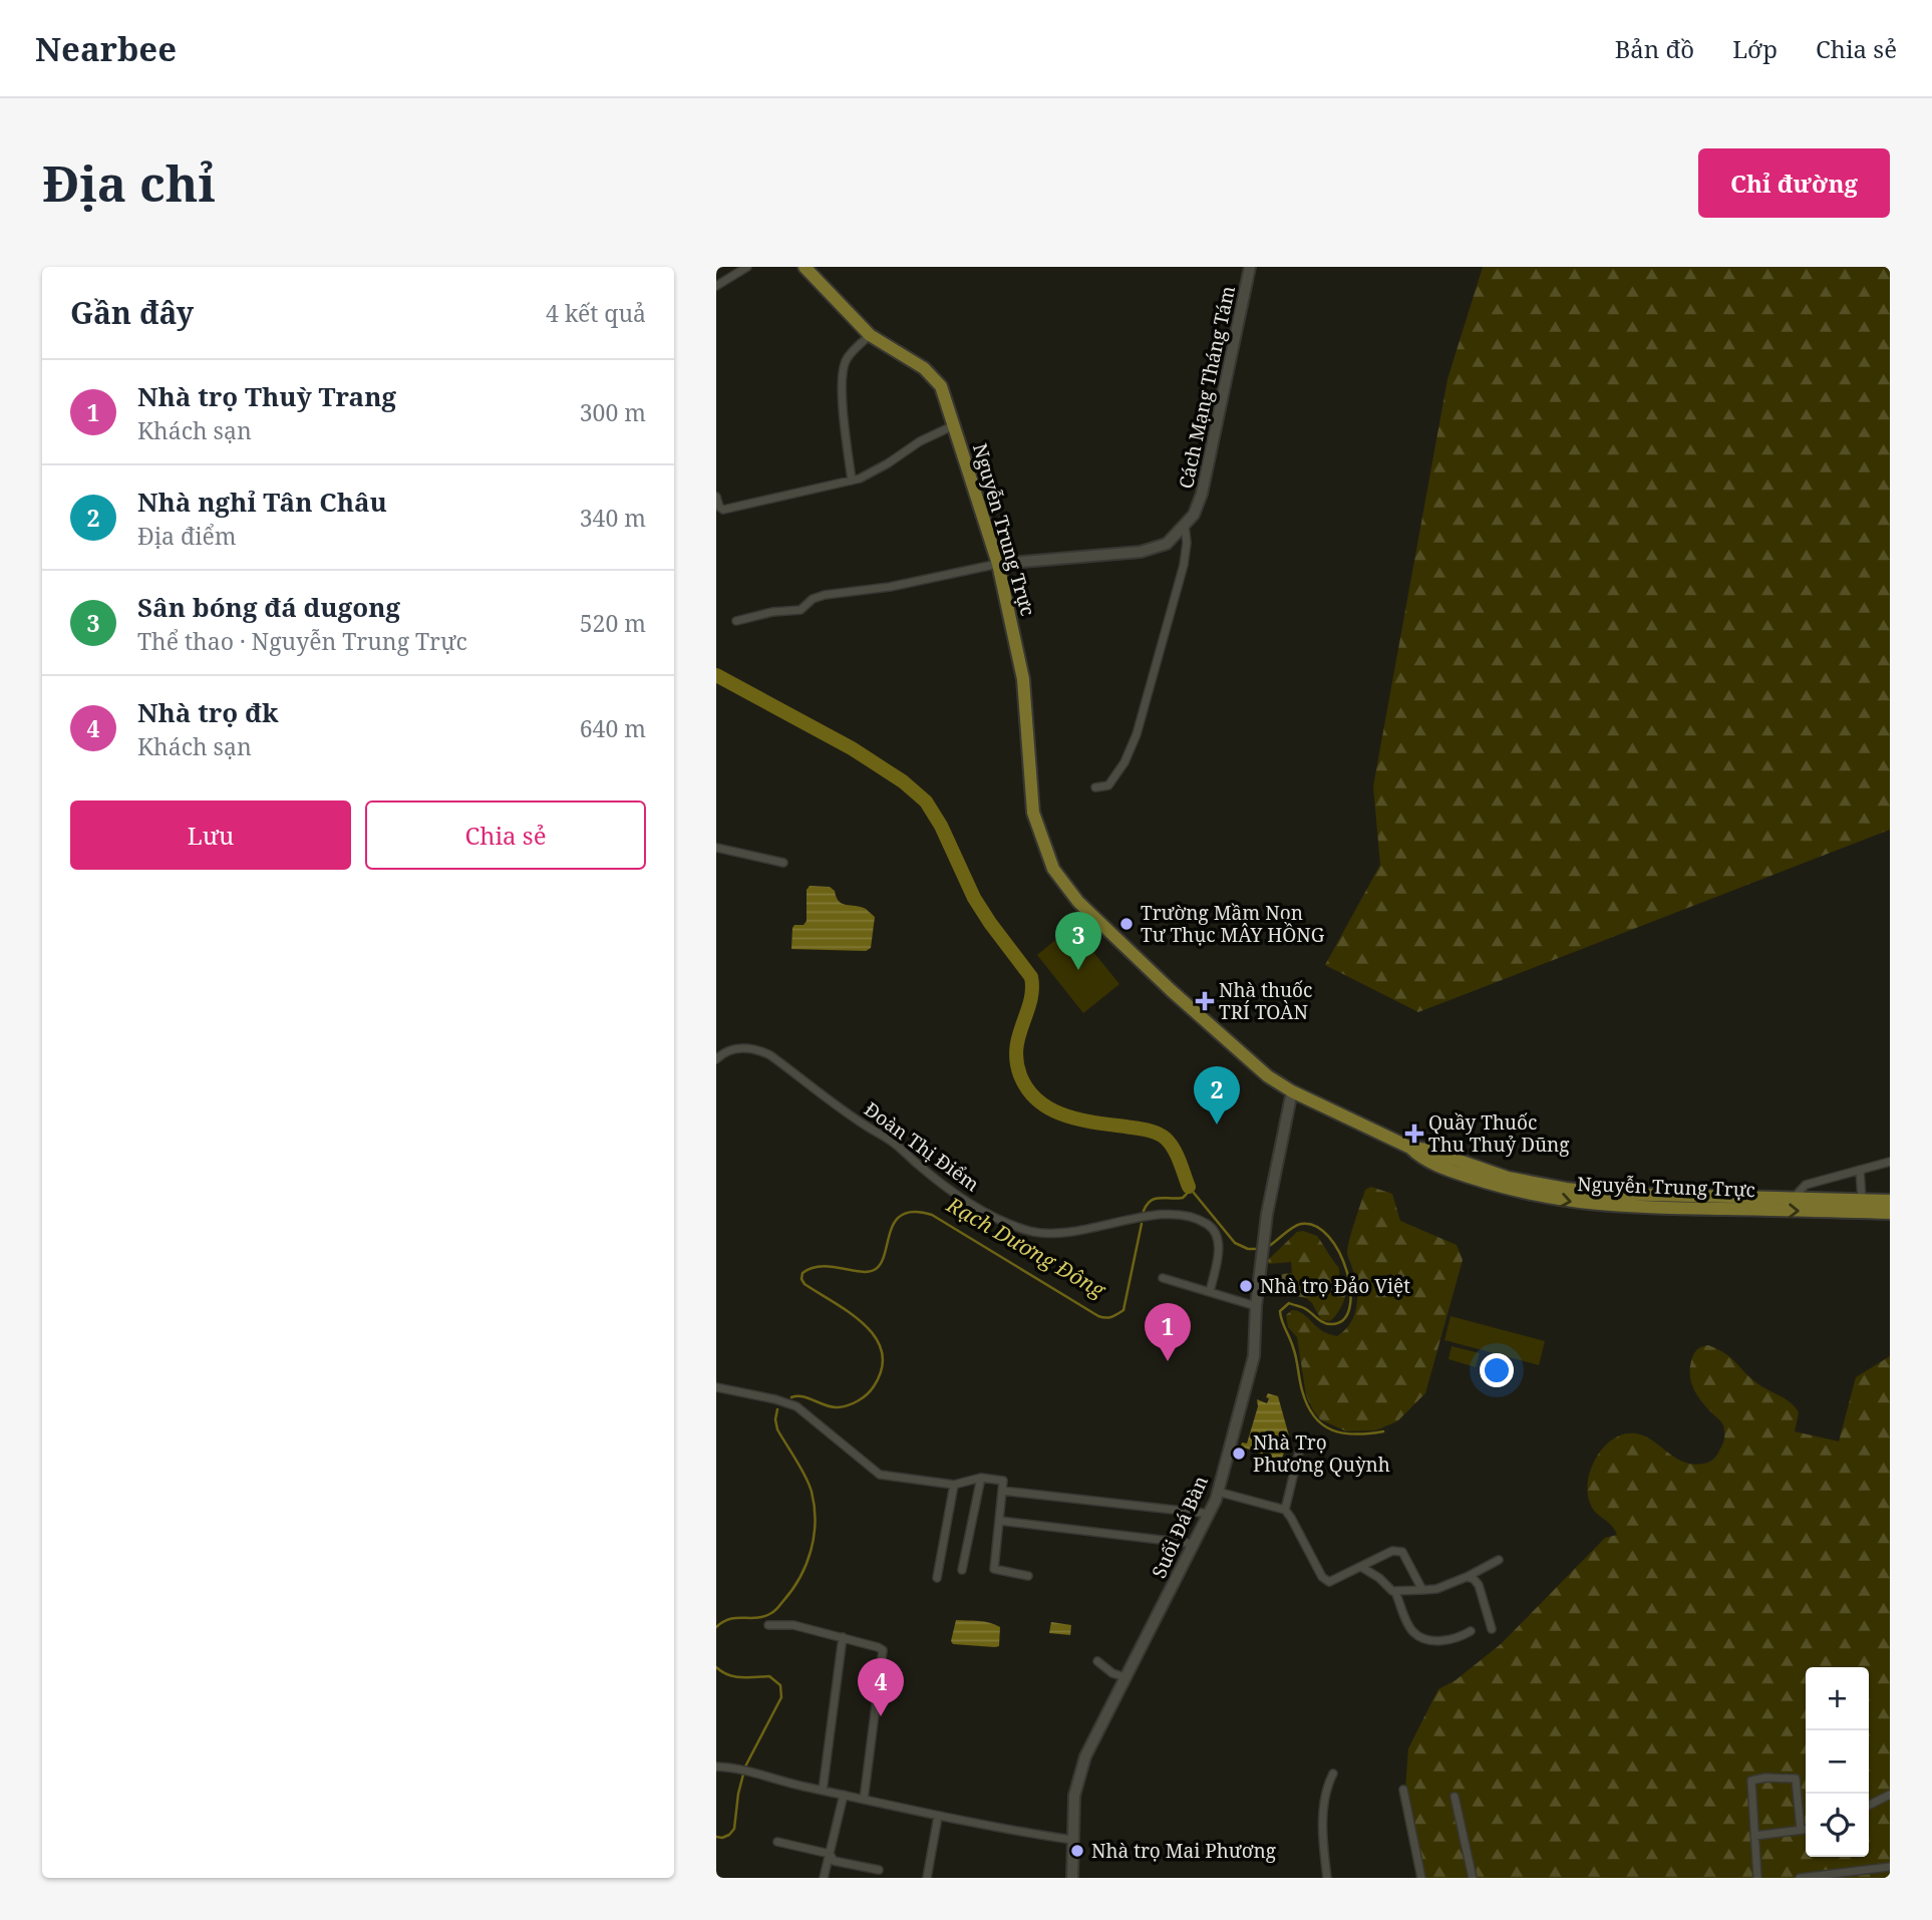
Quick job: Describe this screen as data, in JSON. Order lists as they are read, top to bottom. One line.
{"streets":{"main road":["Nguyễn Trung Trực"],"street":["Cách Mạng Tháng Tám","Đoàn Thị Điểm","Suối Đá Bàn"]},"crossings":[["Cách Mạng Tháng Tám","Nguyễn Trung Trực"],["Nguyễn Trung Trực","Suối Đá Bàn"]],"water":["Rạch Dương Đông"],"places":{"other":["Trường Mầm Non Tư Thục MÂY HỒNG","Nhà trọ Đảo Việt","Nhà Trọ Phương Quỳnh","Nhà trọ Mai Phương"],"health":["Nhà thuốc TRÍ TOÀN","Quầy Thuốc Thu Thuỷ Dũng"]},"page":{"header":"Nearbee","nav":["Bản đồ","Lớp","Chia sẻ"],"buttons":["Chỉ đường",["Lưu","Chia sẻ"]],"title":"Địa chỉ","heading":["Gần đây","4 kết quả"],"list":[{"mark":"1","name":"Nhà trọ Thuỳ Trang","note":"Khách sạn","value":"300 m"},{"mark":"2","name":"Nhà nghỉ Tân Châu","note":"Địa điểm","value":"340 m"},{"mark":"3","name":"Sân bóng đá dugong","note":"Thể thao · Nguyễn Trung Trực","value":"520 m"},{"mark":"4","name":"Nhà trọ đk","note":"Khách sạn","value":"640 m"}],"pins":["3","2","1","4"],"map_buttons":["+","−"]}}
